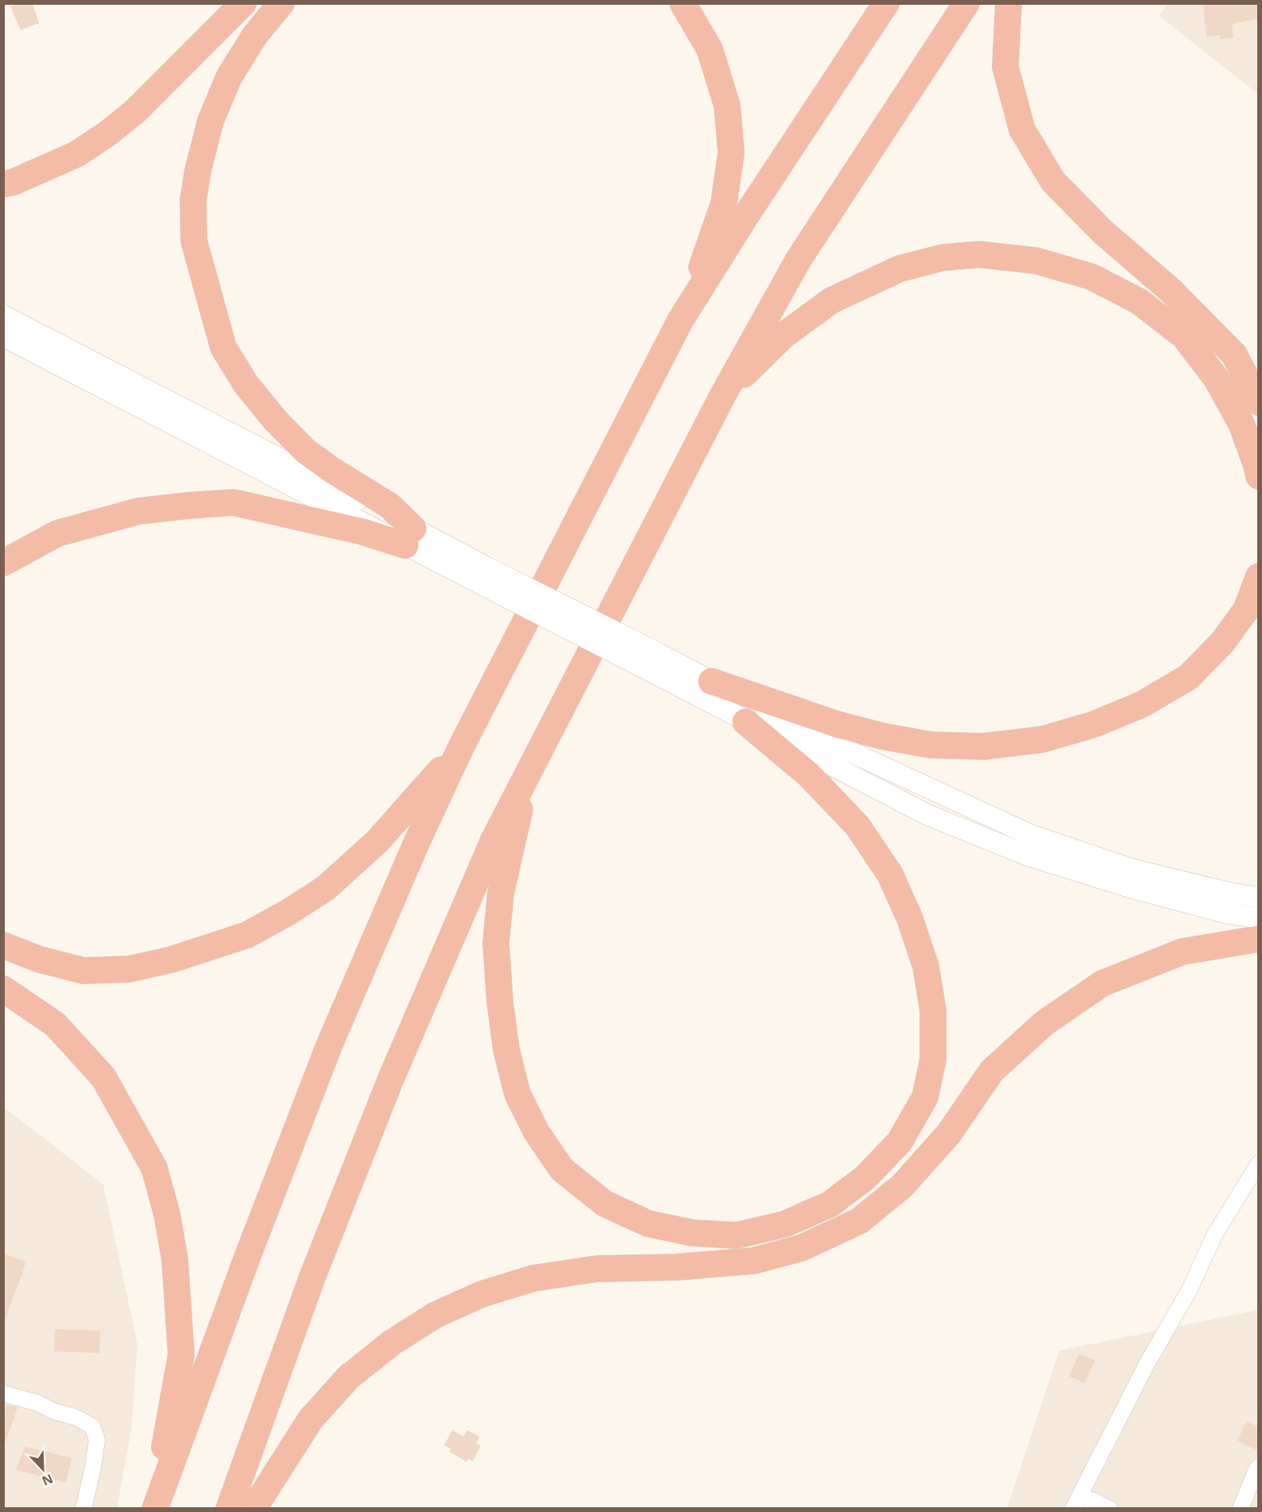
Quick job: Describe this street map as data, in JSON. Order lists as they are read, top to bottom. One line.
{"north":"bottom right"}
